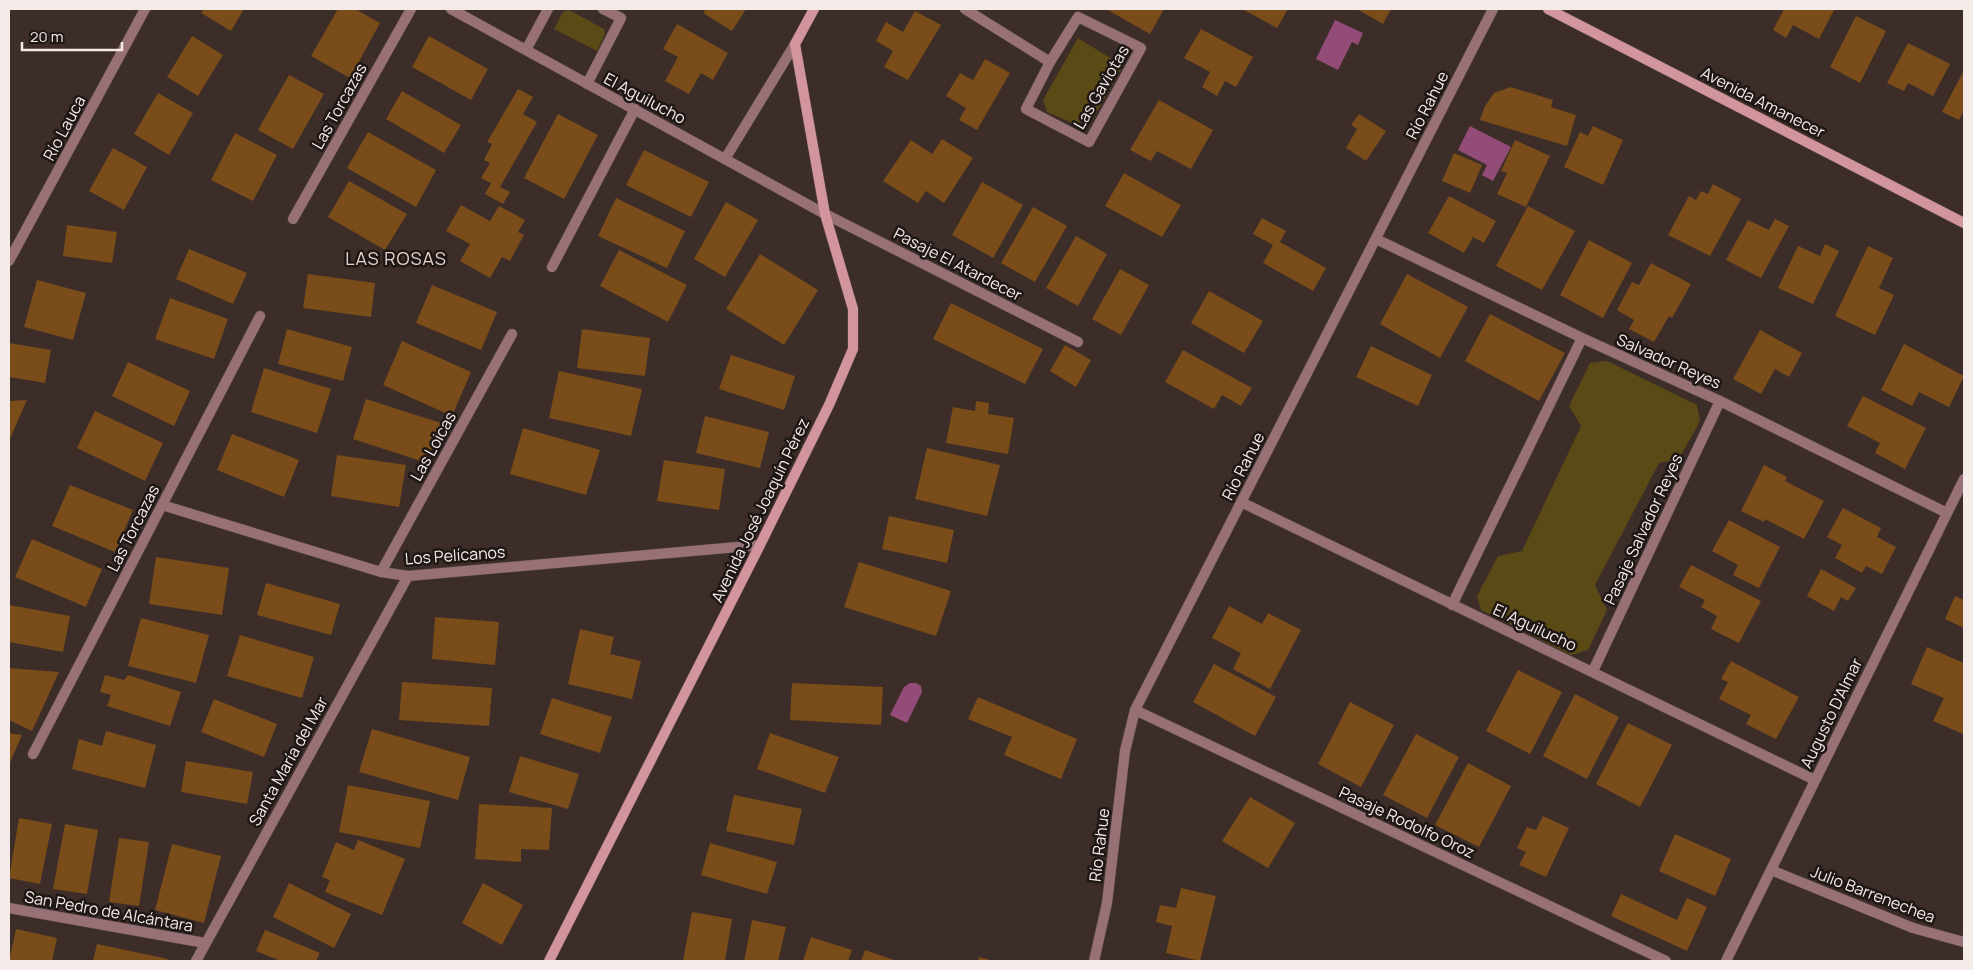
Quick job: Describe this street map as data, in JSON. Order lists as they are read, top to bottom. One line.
{"streets":{"main road":["Avenida Amanecer","Avenida José Joaquín Pérez"],"street":["Las Gaviotas","El Aguilucho","Río Rahue","Las Torcazas","Río Lauca","Pasaje El Atardecer","Salvador Reyes","Las Loicas","Pasaje Salvador Reyes","Los Pelícanos","Augusto D'Almar","Santa María del Mar","Pasaje Rodolfo Oroz","Julio Barrenechea","San Pedro de Alcántara"]},"crossings":[["El Aguilucho","Río Rahue"],["El Aguilucho","Pasaje El Atardecer"],["El Aguilucho","Avenida José Joaquín Pérez"],["El Aguilucho","Pasaje Salvador Reyes"],["El Aguilucho","Augusto D'Almar"],["Río Rahue","Salvador Reyes"],["Río Rahue","Pasaje Rodolfo Oroz"],["Las Torcazas","Los Pelícanos"],["Pasaje El Atardecer","Avenida José Joaquín Pérez"],["Salvador Reyes","Pasaje Salvador Reyes"],["Salvador Reyes","Augusto D'Almar"],["Las Loicas","Los Pelícanos"],["Avenida José Joaquín Pérez","Los Pelícanos"],["Los Pelícanos","Santa María del Mar"],["Augusto D'Almar","Julio Barrenechea"],["Santa María del Mar","San Pedro de Alcántara"]],"districts":["LAS ROSAS"],"scale_bar":"20 m"}
